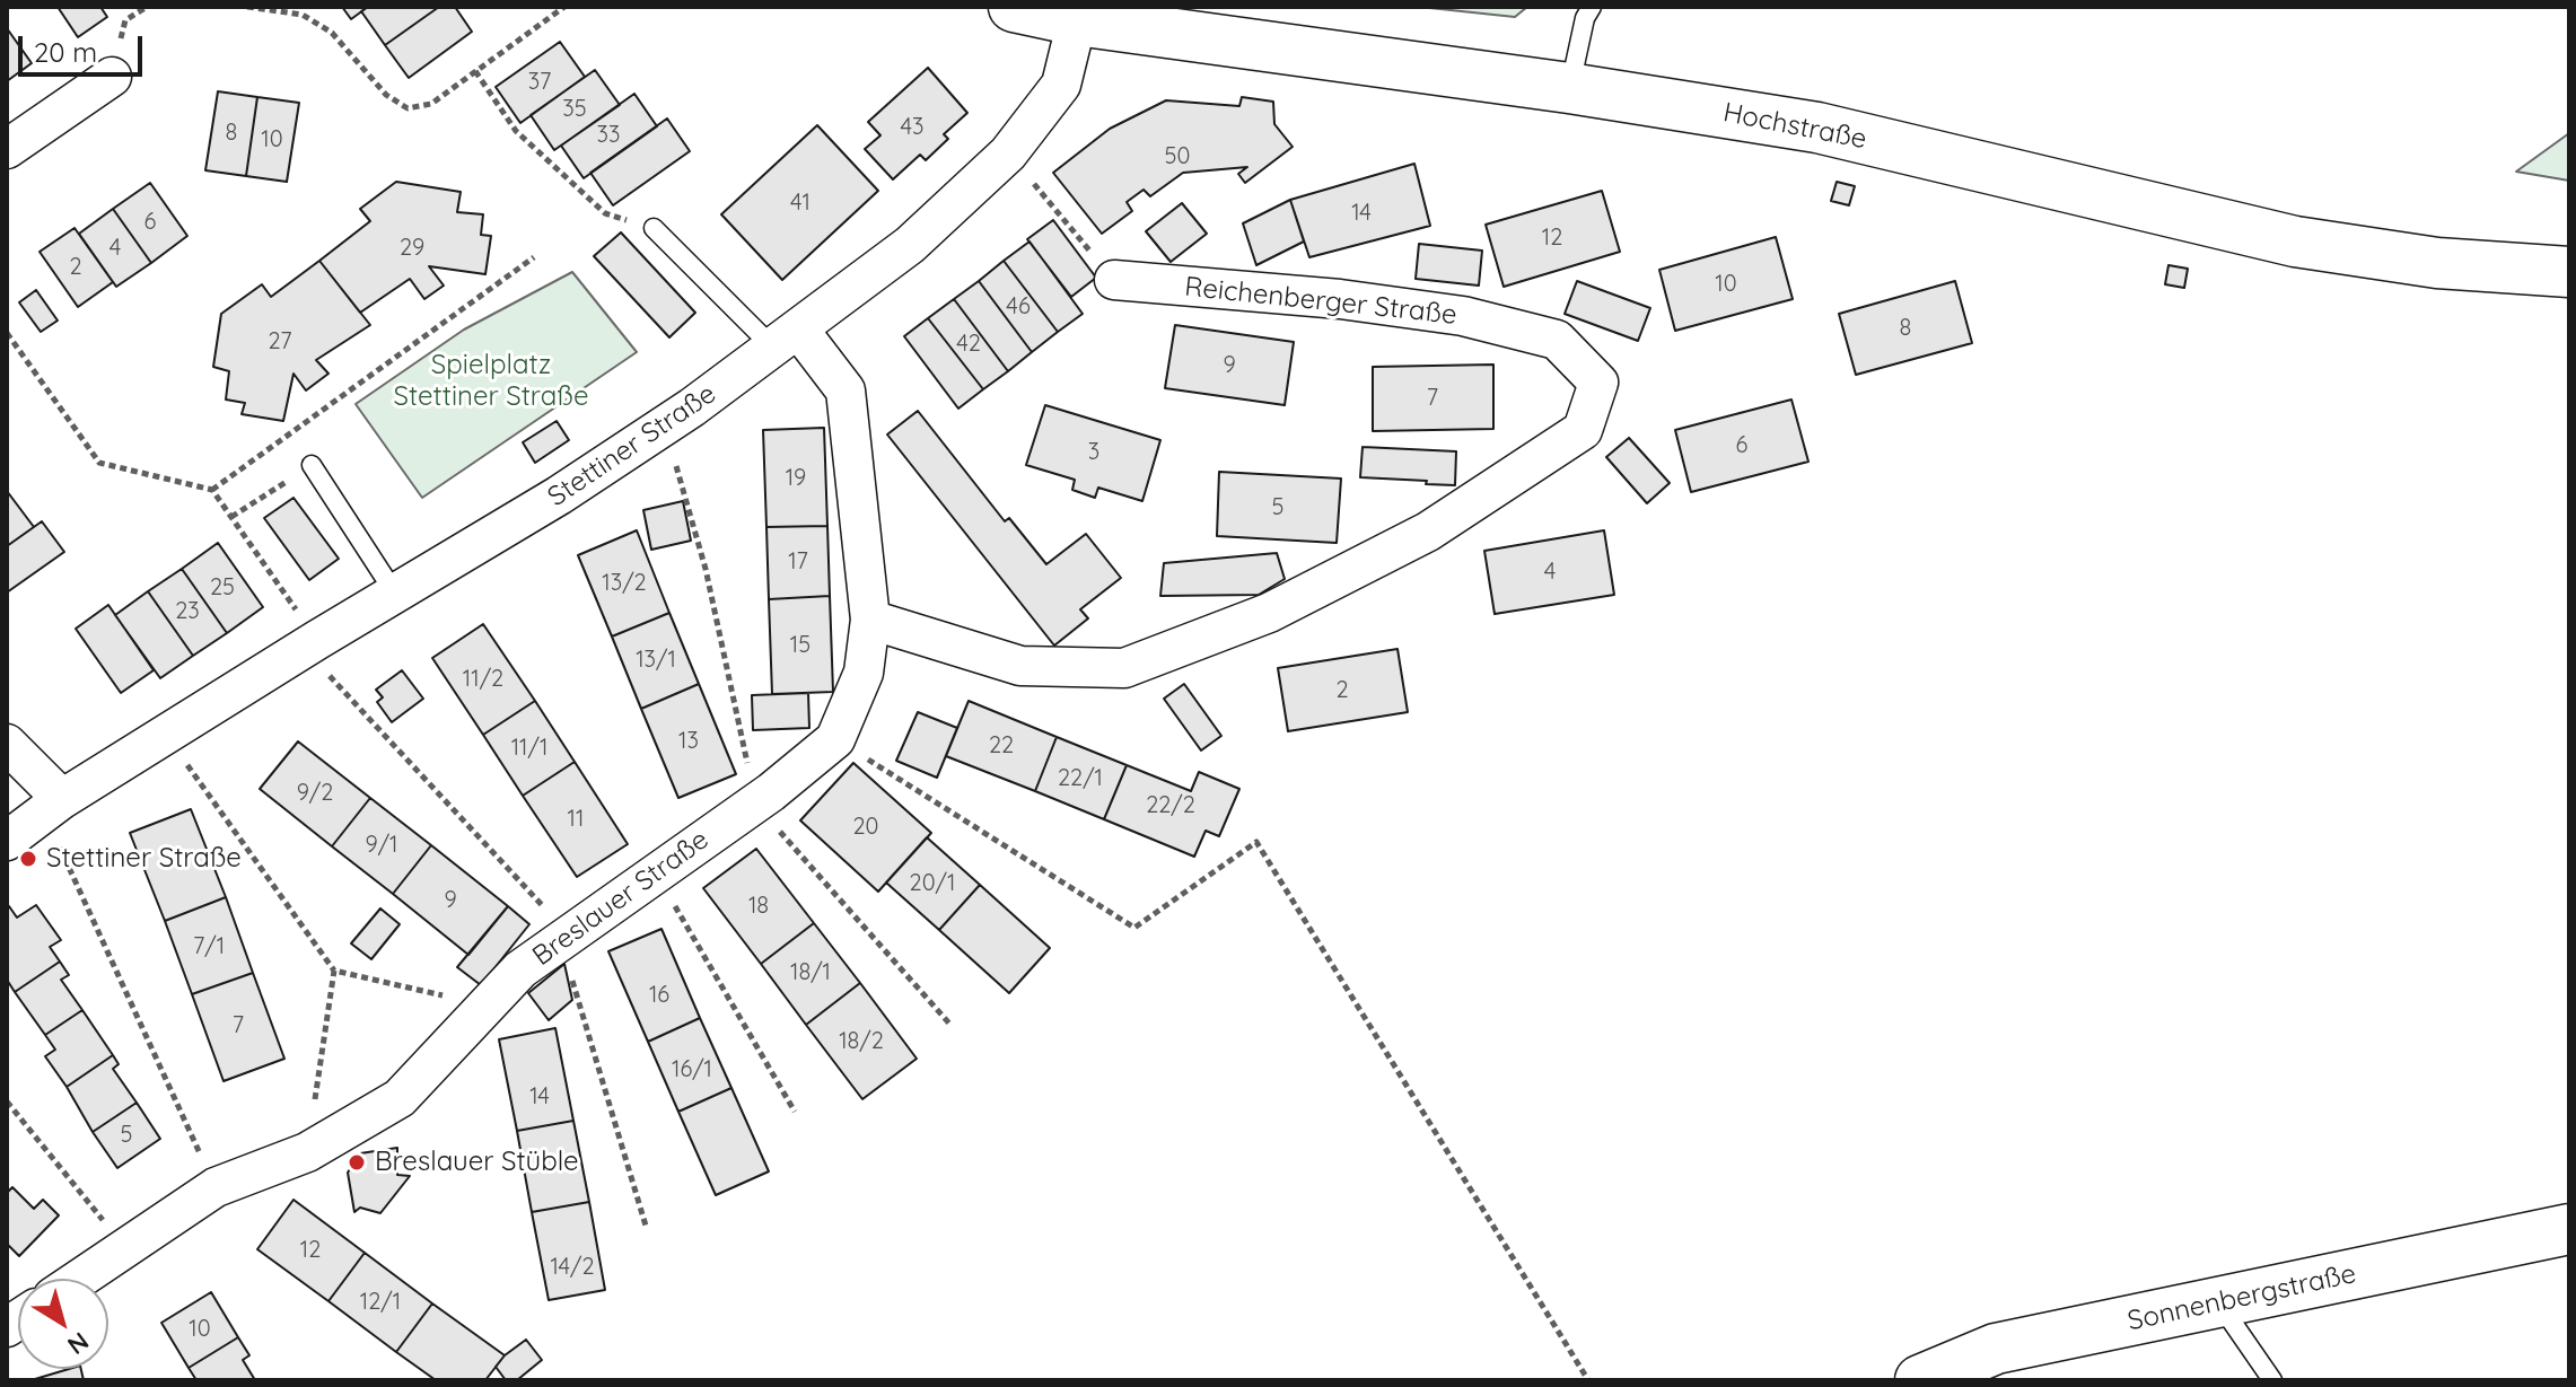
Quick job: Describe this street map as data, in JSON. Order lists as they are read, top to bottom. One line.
{"streets":{"main road":["Hochstraße","Sonnenbergstraße"],"street":["Reichenberger Straße","Stettiner Straße","Breslauer Straße"]},"crossings":[["Hochstraße","Stettiner Straße"],["Reichenberger Straße","Breslauer Straße"],["Stettiner Straße","Breslauer Straße"]],"parks":["Spielplatz Stettiner Straße"],"places":["Stettiner Straße","Breslauer Stüble"],"house_numbers":["37","35","43","8","33","10","50","41","14","6","12","4","29","2","10","46","8","27","42","9","7","6","3","19","5","17","4","13/2","25","23","15","13/1","11/2","2","13","22","11/1","22/1","9/2","22/2","11","20","9/1","20/1","9","18","7/1","18/1","16","7","18/2","16/1","14","5","12","14/2","12/1","10"],"scale_bar":"20 m","north":"bottom right"}
